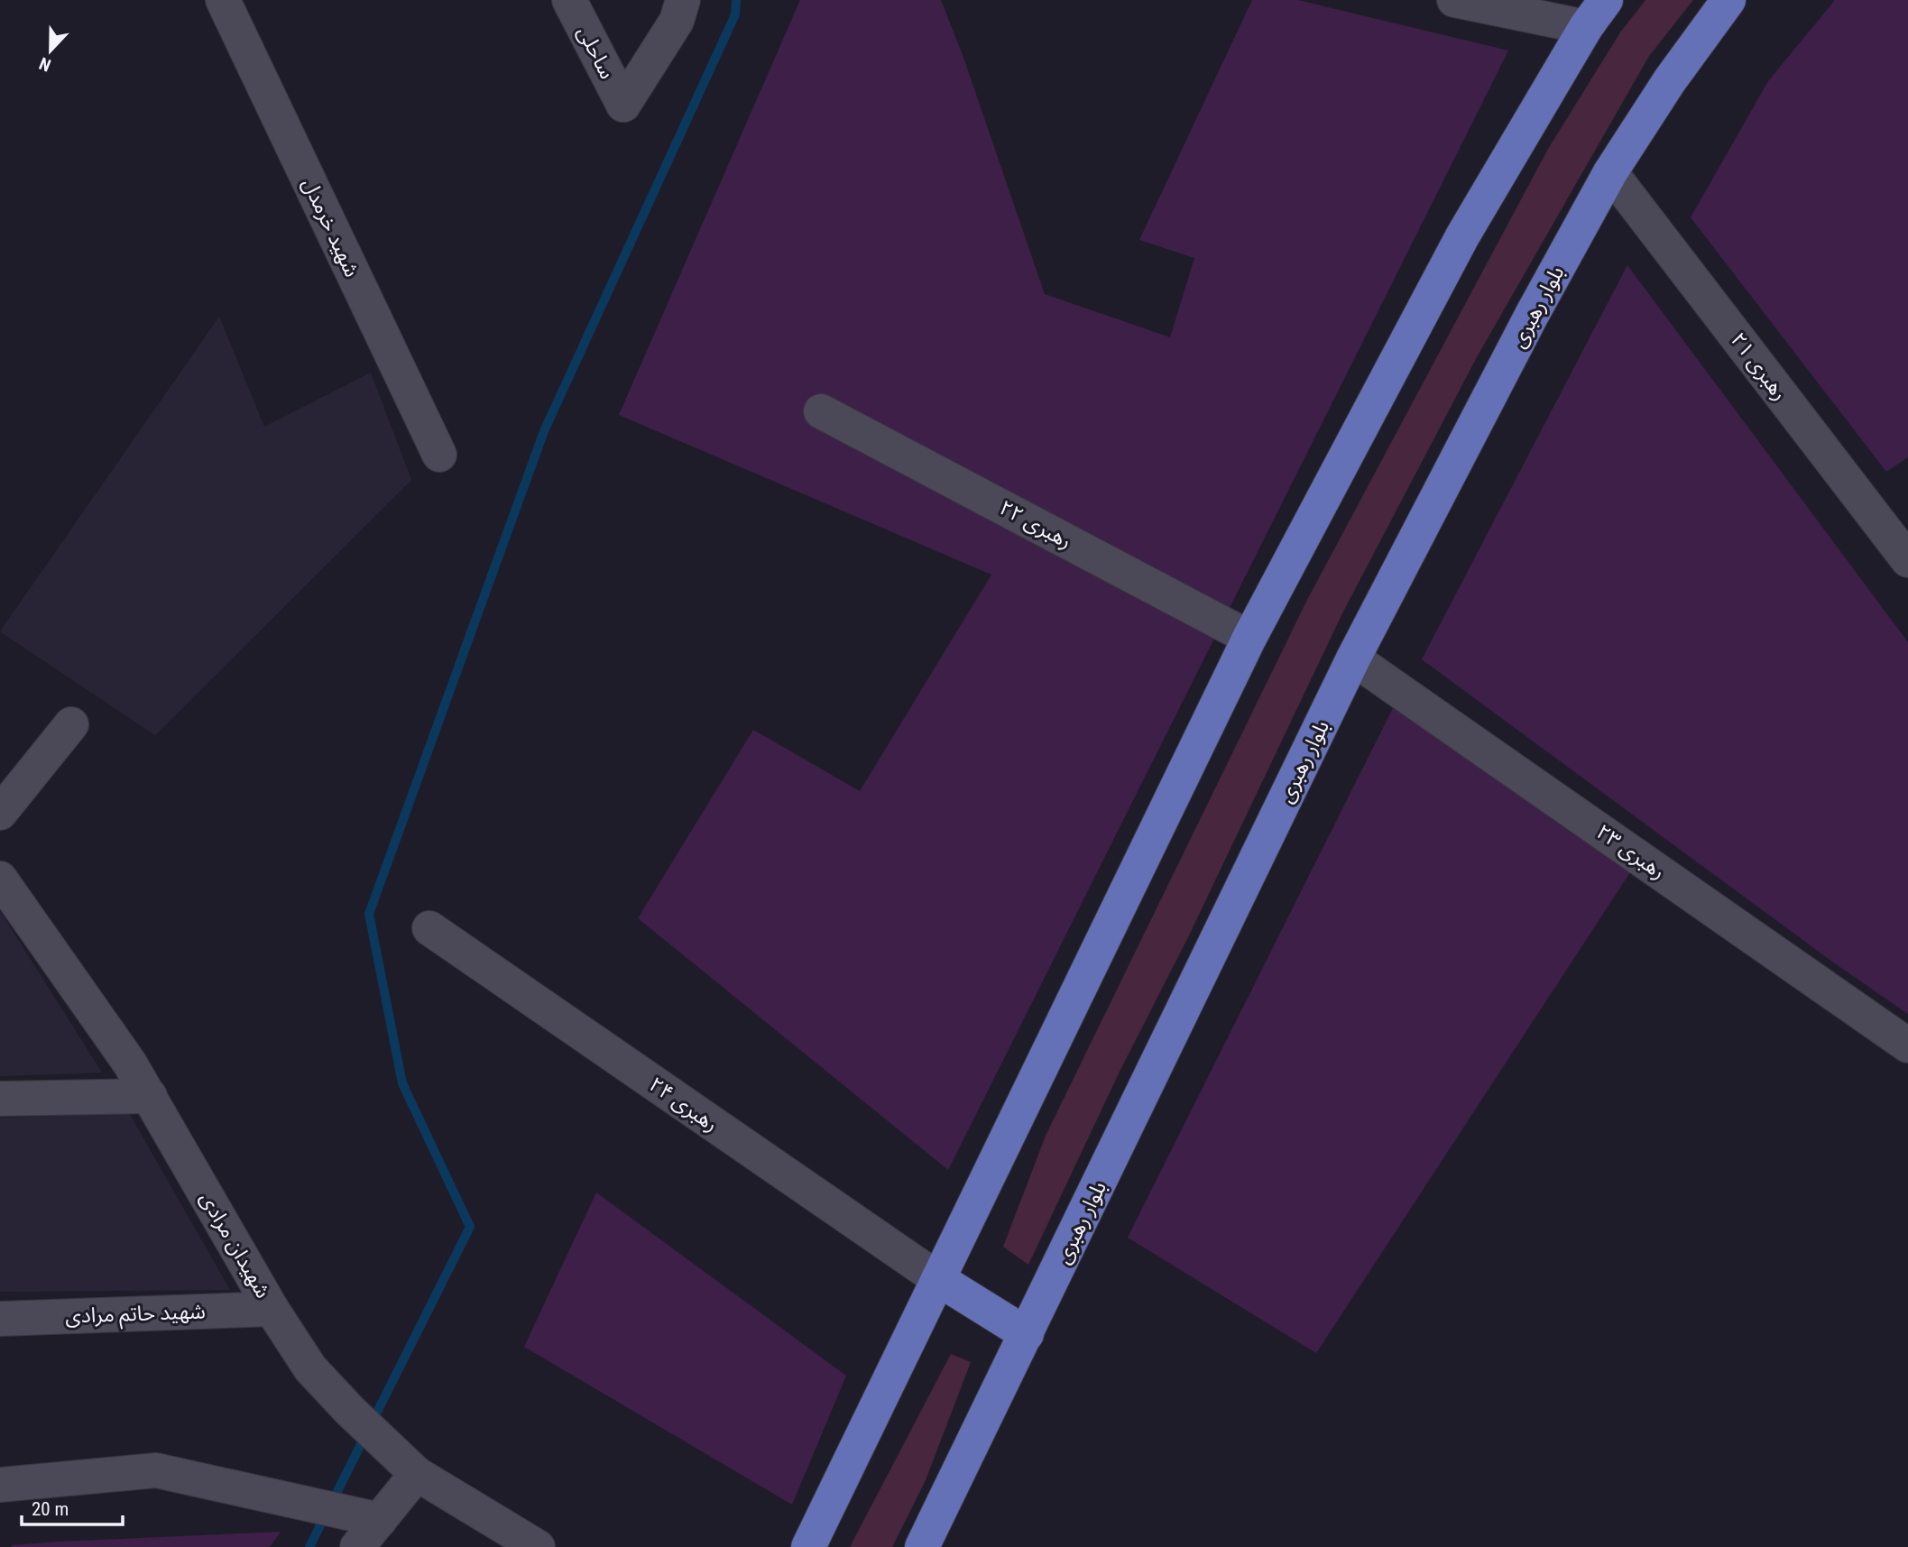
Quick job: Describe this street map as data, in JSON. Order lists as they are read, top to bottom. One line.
{"streets":{"main road":["بلوار رهبری"],"street":["ساحلی","شهید خرمدل","رهبری ۲۱","رهبری ۲۲","رهبری ۲۳","رهبری ۲۴","شهیدان مرادی","شهید حاتم مرادی"]},"crossings":[["بلوار رهبری","رهبری ۲۱"],["بلوار رهبری","رهبری ۲۳"],["شهیدان مرادی","شهید حاتم مرادی"]],"scale_bar":"20 m","north":"bottom"}
